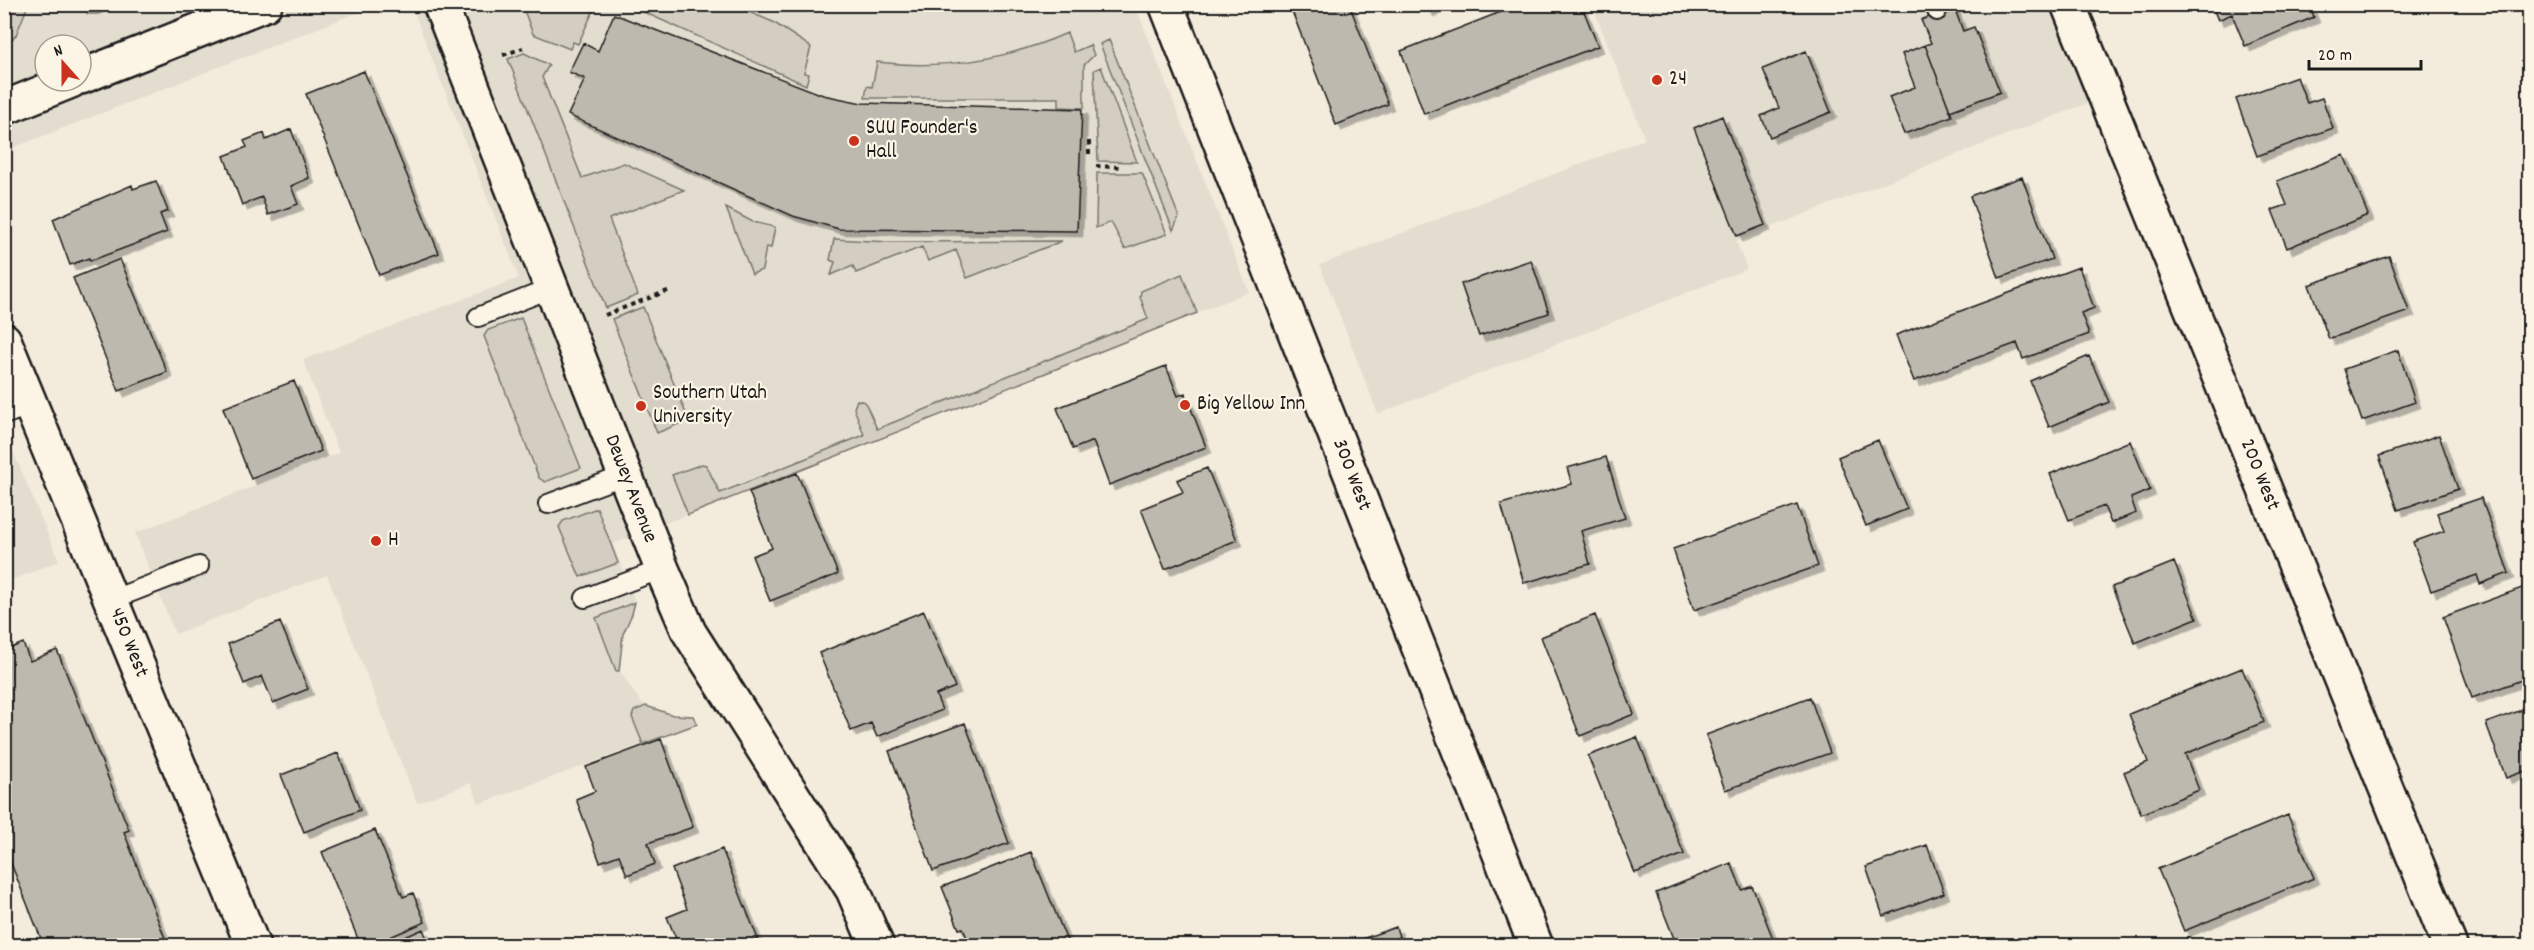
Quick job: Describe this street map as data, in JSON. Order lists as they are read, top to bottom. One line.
{"streets":{"street":["300 West","200 West","Dewey Avenue","450 West"]},"places":["24","SUU Founder's Hall","Big Yellow Inn","Southern Utah University","H"],"scale_bar":"20 m","north":"top"}
